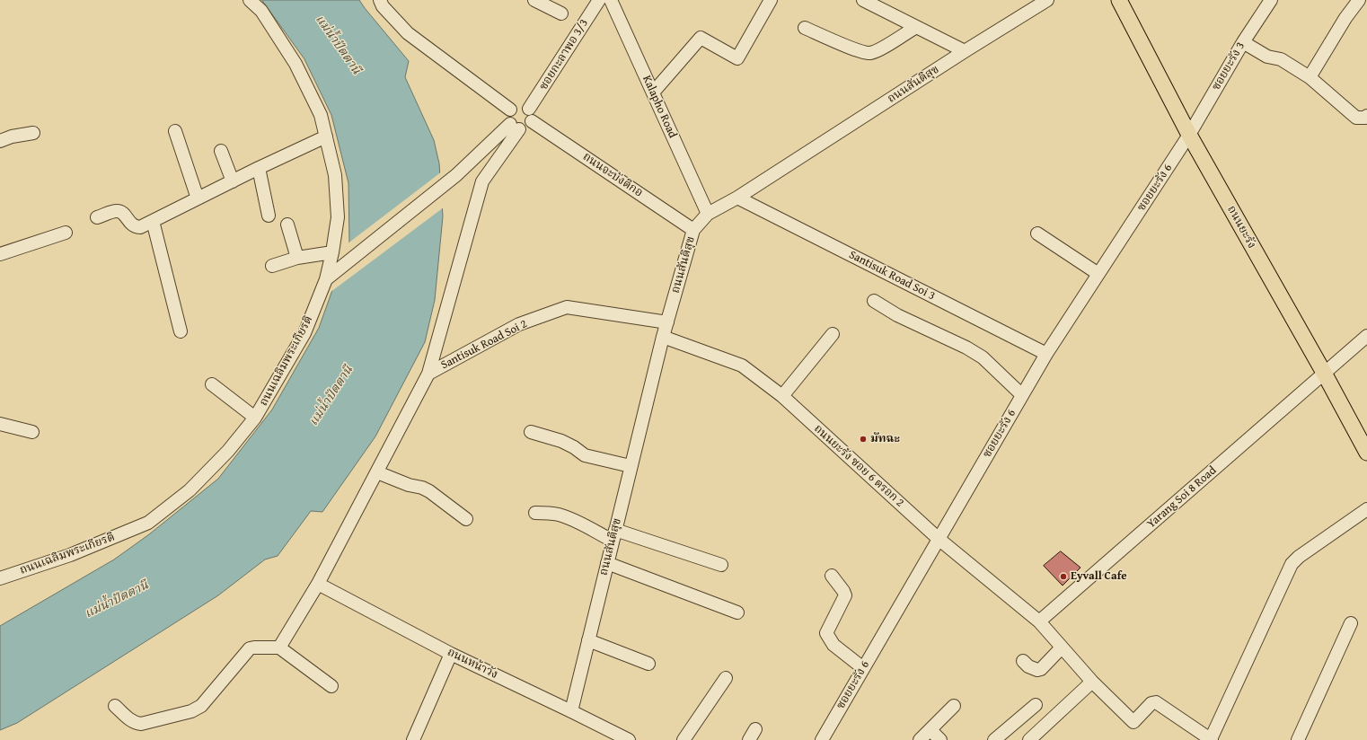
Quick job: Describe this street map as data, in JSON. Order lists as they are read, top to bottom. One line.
{"streets":{"main road":["ถนนยะรัง"],"street":["ซอยกะลาพอ 3/3","ซอยยะรัง 3","ถนนสันติสุข","Kalapho Road","ถนนจะบังติกอ","ซอยยะรัง 6","Santisuk Road Soi 3","Santisuk Road Soi 2","ถนนเฉลิมพระเกียรติ","ถนนยะรัง ซอย 6 ตรอก 2","Yarang Soi 8 Road","ถนนหน้าวัง"]},"crossings":[["ซอยกะลาพอ 3/3","ถนนจะบังติกอ"],["ซอยยะรัง 3","ซอยยะรัง 6"],["ซอยยะรัง 3","ถนนยะรัง"],["ถนนสันติสุข","Kalapho Road"],["ถนนสันติสุข","ถนนจะบังติกอ"],["ถนนสันติสุข","Santisuk Road Soi 3"],["ถนนสันติสุข","Santisuk Road Soi 2"],["ถนนสันติสุข","ถนนยะรัง ซอย 6 ตรอก 2"],["ถนนสันติสุข","ถนนหน้าวัง"],["ซอยยะรัง 6","ถนนยะรัง"],["ซอยยะรัง 6","Santisuk Road Soi 3"],["ซอยยะรัง 6","ถนนยะรัง ซอย 6 ตรอก 2"],["ถนนยะรัง","Yarang Soi 8 Road"],["ถนนยะรัง ซอย 6 ตรอก 2","Yarang Soi 8 Road"]],"water":["แม่น้ำปัตตานี"],"places":["มัทฉะ","Eyvall Cafe"]}
